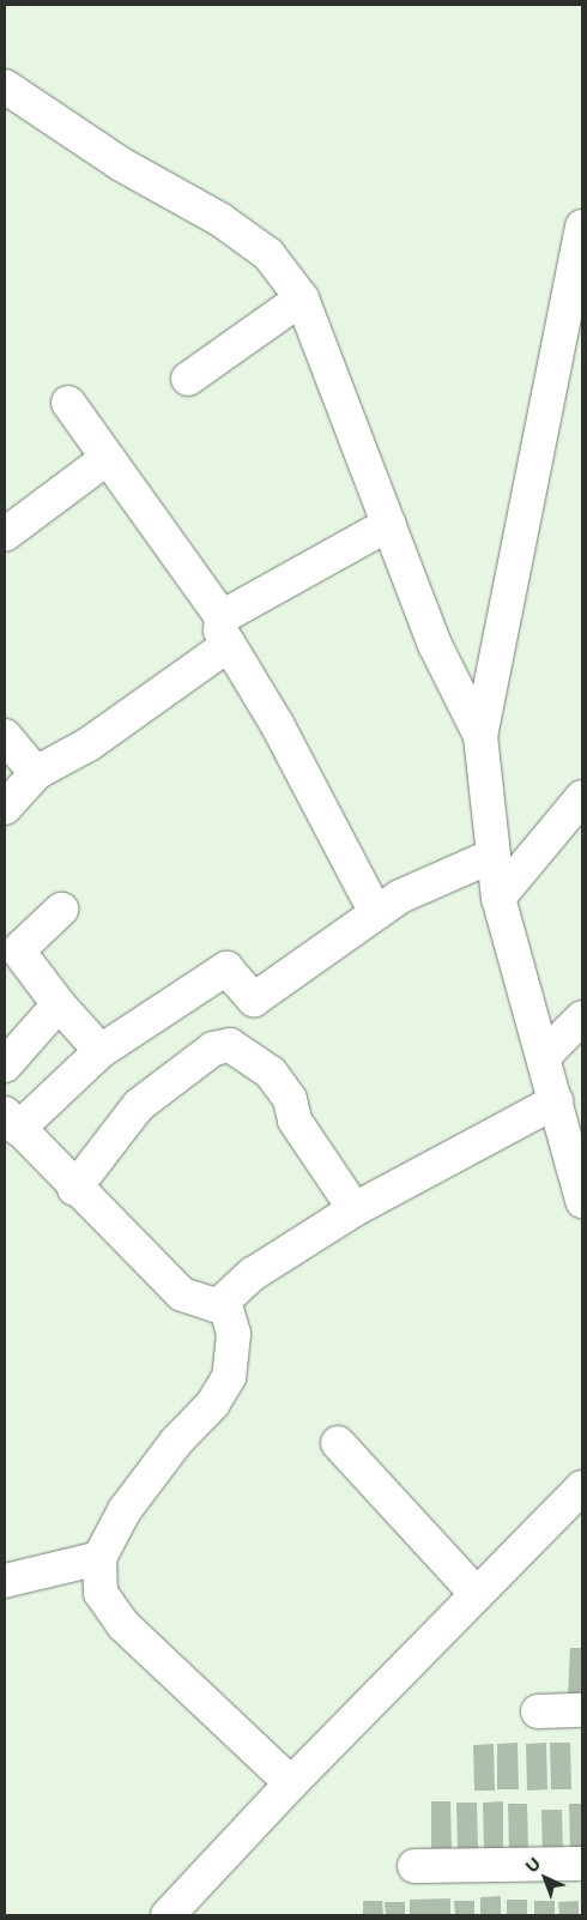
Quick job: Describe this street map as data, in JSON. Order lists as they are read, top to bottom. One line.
{"north":"top left"}
